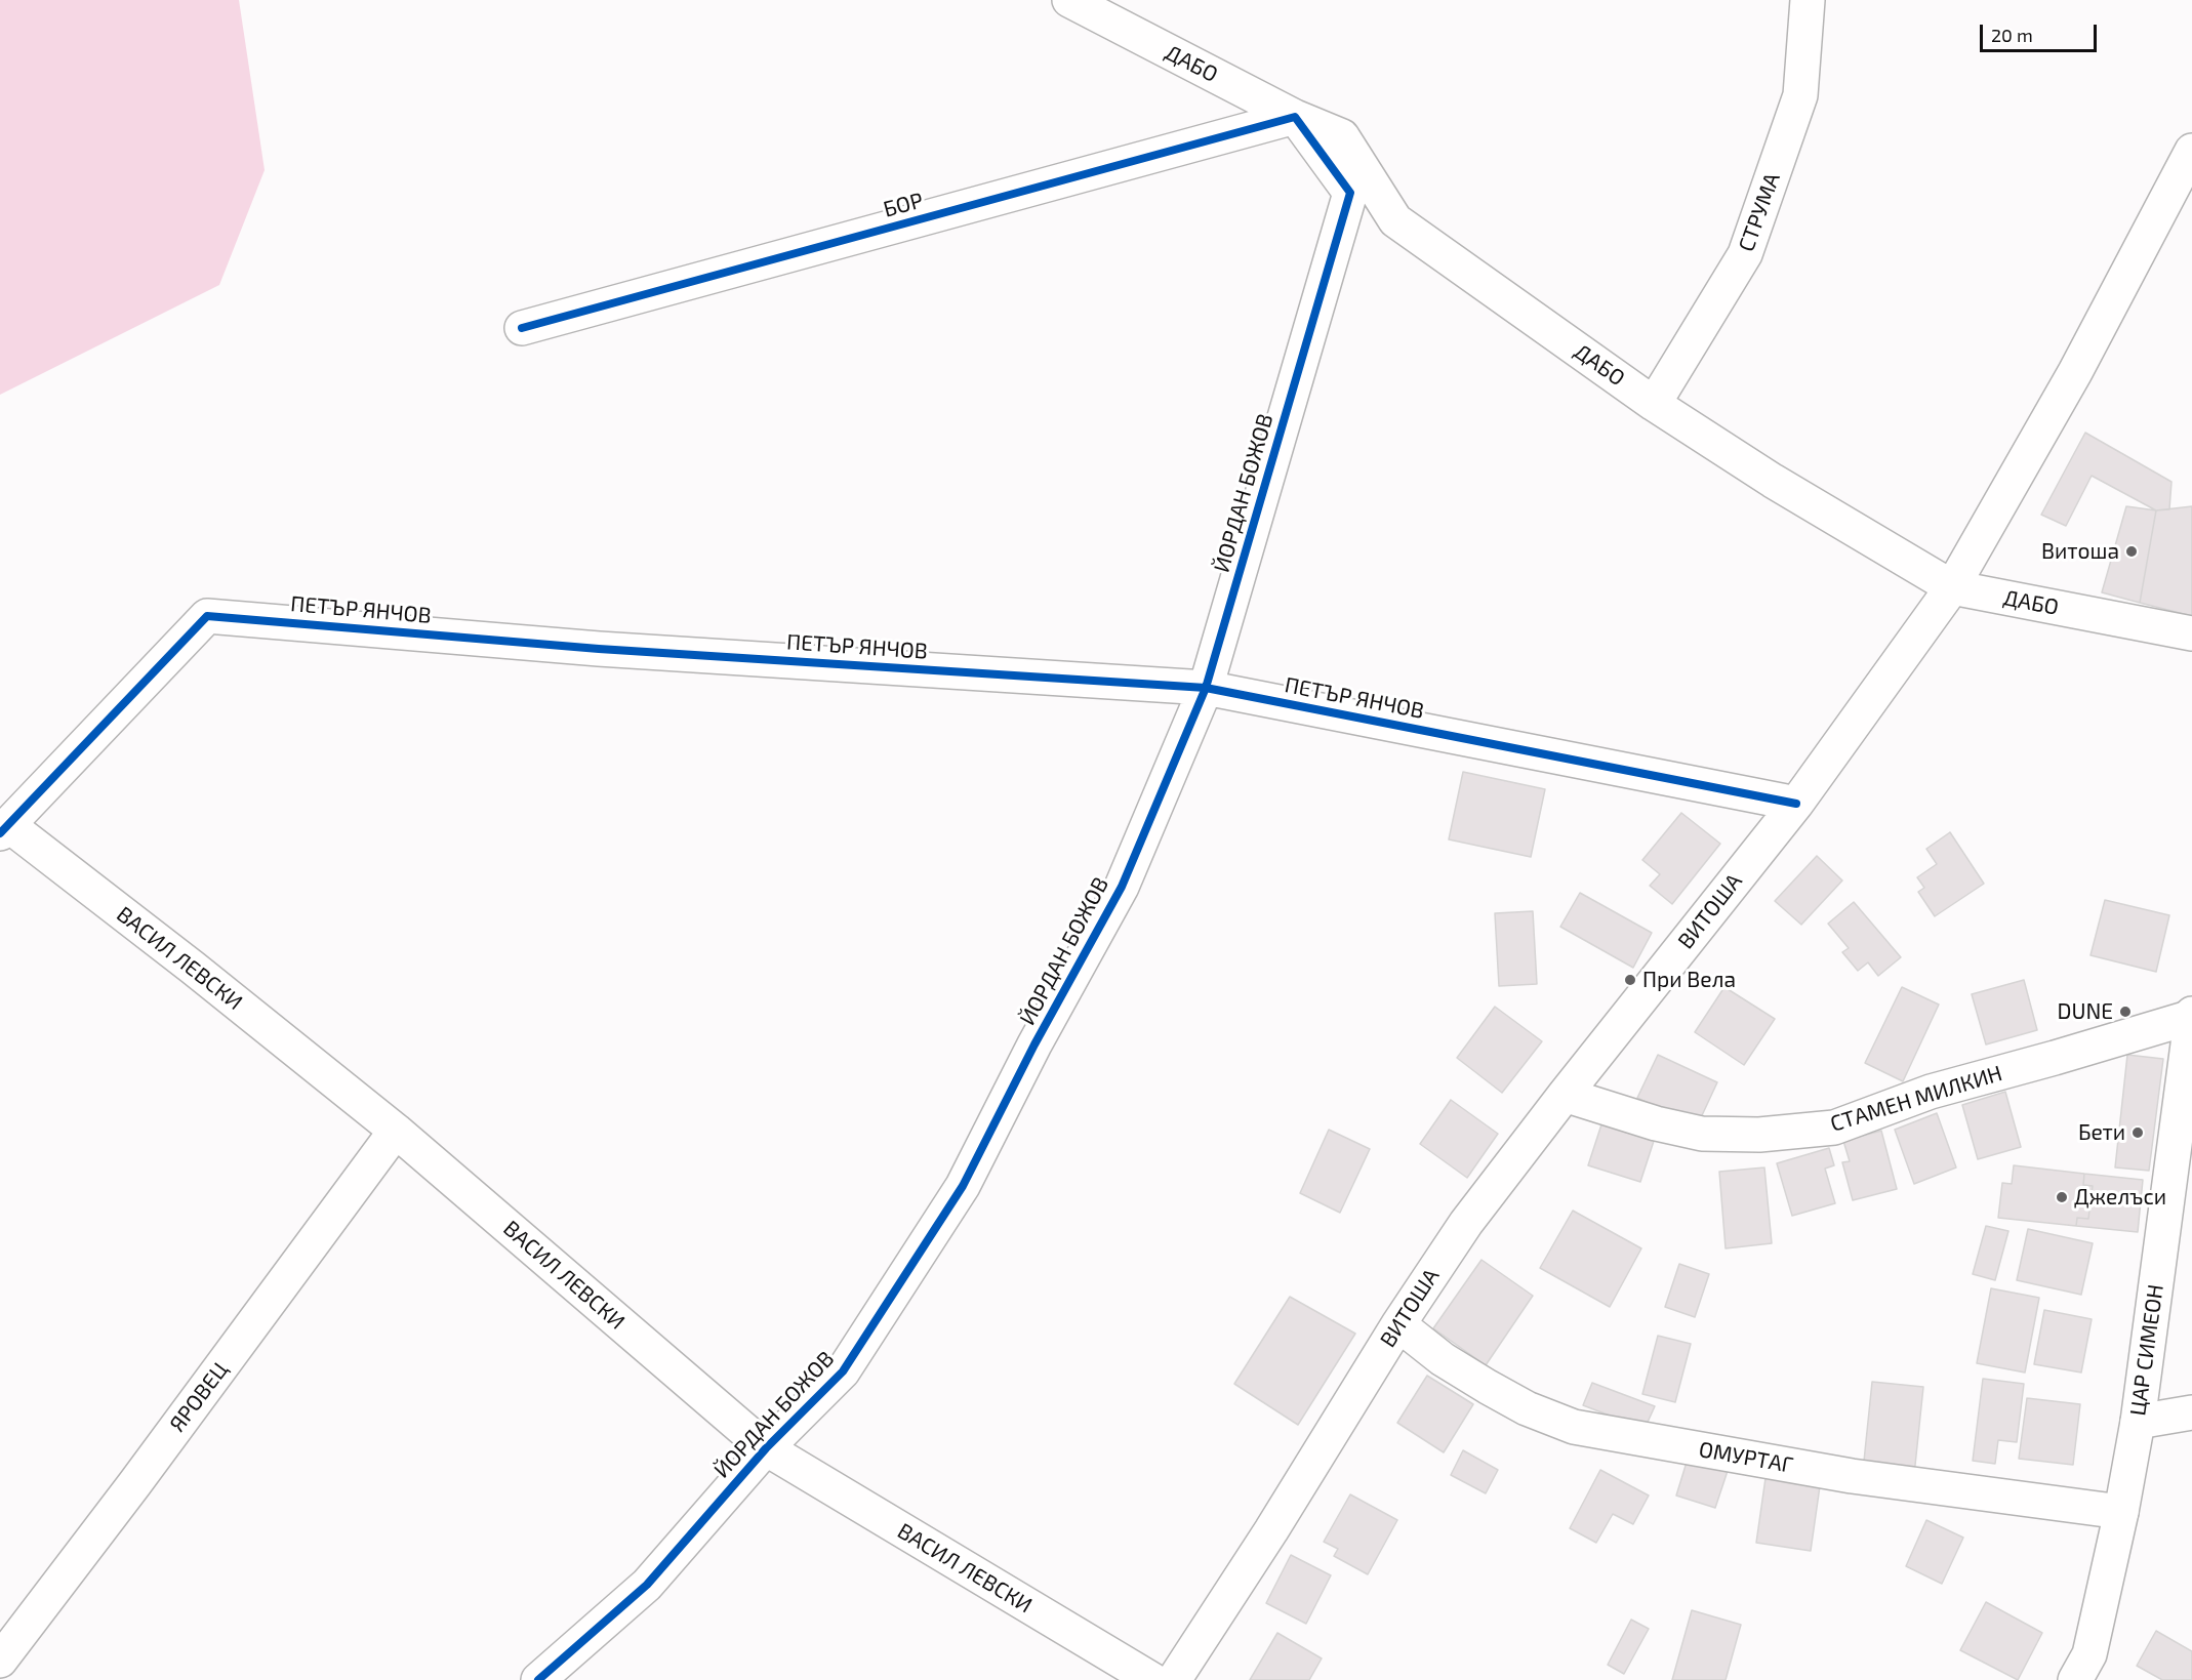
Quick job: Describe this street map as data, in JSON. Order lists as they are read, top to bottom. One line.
{"streets":{"street":["ДАБО","БОР","СТРУМА","ЙОРДАН БОЖОВ","ПЕТЪР ЯНЧОВ","ВИТОША","ВАСИЛ ЛЕВСКИ","СТАМЕН МИЛКИН","ЦАР СИМЕОН","ЯРОВЕЦ","ОМУРТАГ"]},"crossings":[["ДАБО","БОР"],["ДАБО","СТРУМА"],["ДАБО","ЙОРДАН БОЖОВ"],["ДАБО","ВИТОША"],["БОР","ЙОРДАН БОЖОВ"],["ЙОРДАН БОЖОВ","ПЕТЪР ЯНЧОВ"],["ЙОРДАН БОЖОВ","ВАСИЛ ЛЕВСКИ"],["ПЕТЪР ЯНЧОВ","ВИТОША"],["ПЕТЪР ЯНЧОВ","ВАСИЛ ЛЕВСКИ"],["ВИТОША","СТАМЕН МИЛКИН"],["ВИТОША","ОМУРТАГ"],["ВАСИЛ ЛЕВСКИ","ЯРОВЕЦ"],["СТАМЕН МИЛКИН","ЦАР СИМЕОН"],["ЦАР СИМЕОН","ОМУРТАГ"]],"places":["Витоша","При Вела","DUNE","Бети","Джелъси"],"scale_bar":"20 m"}
